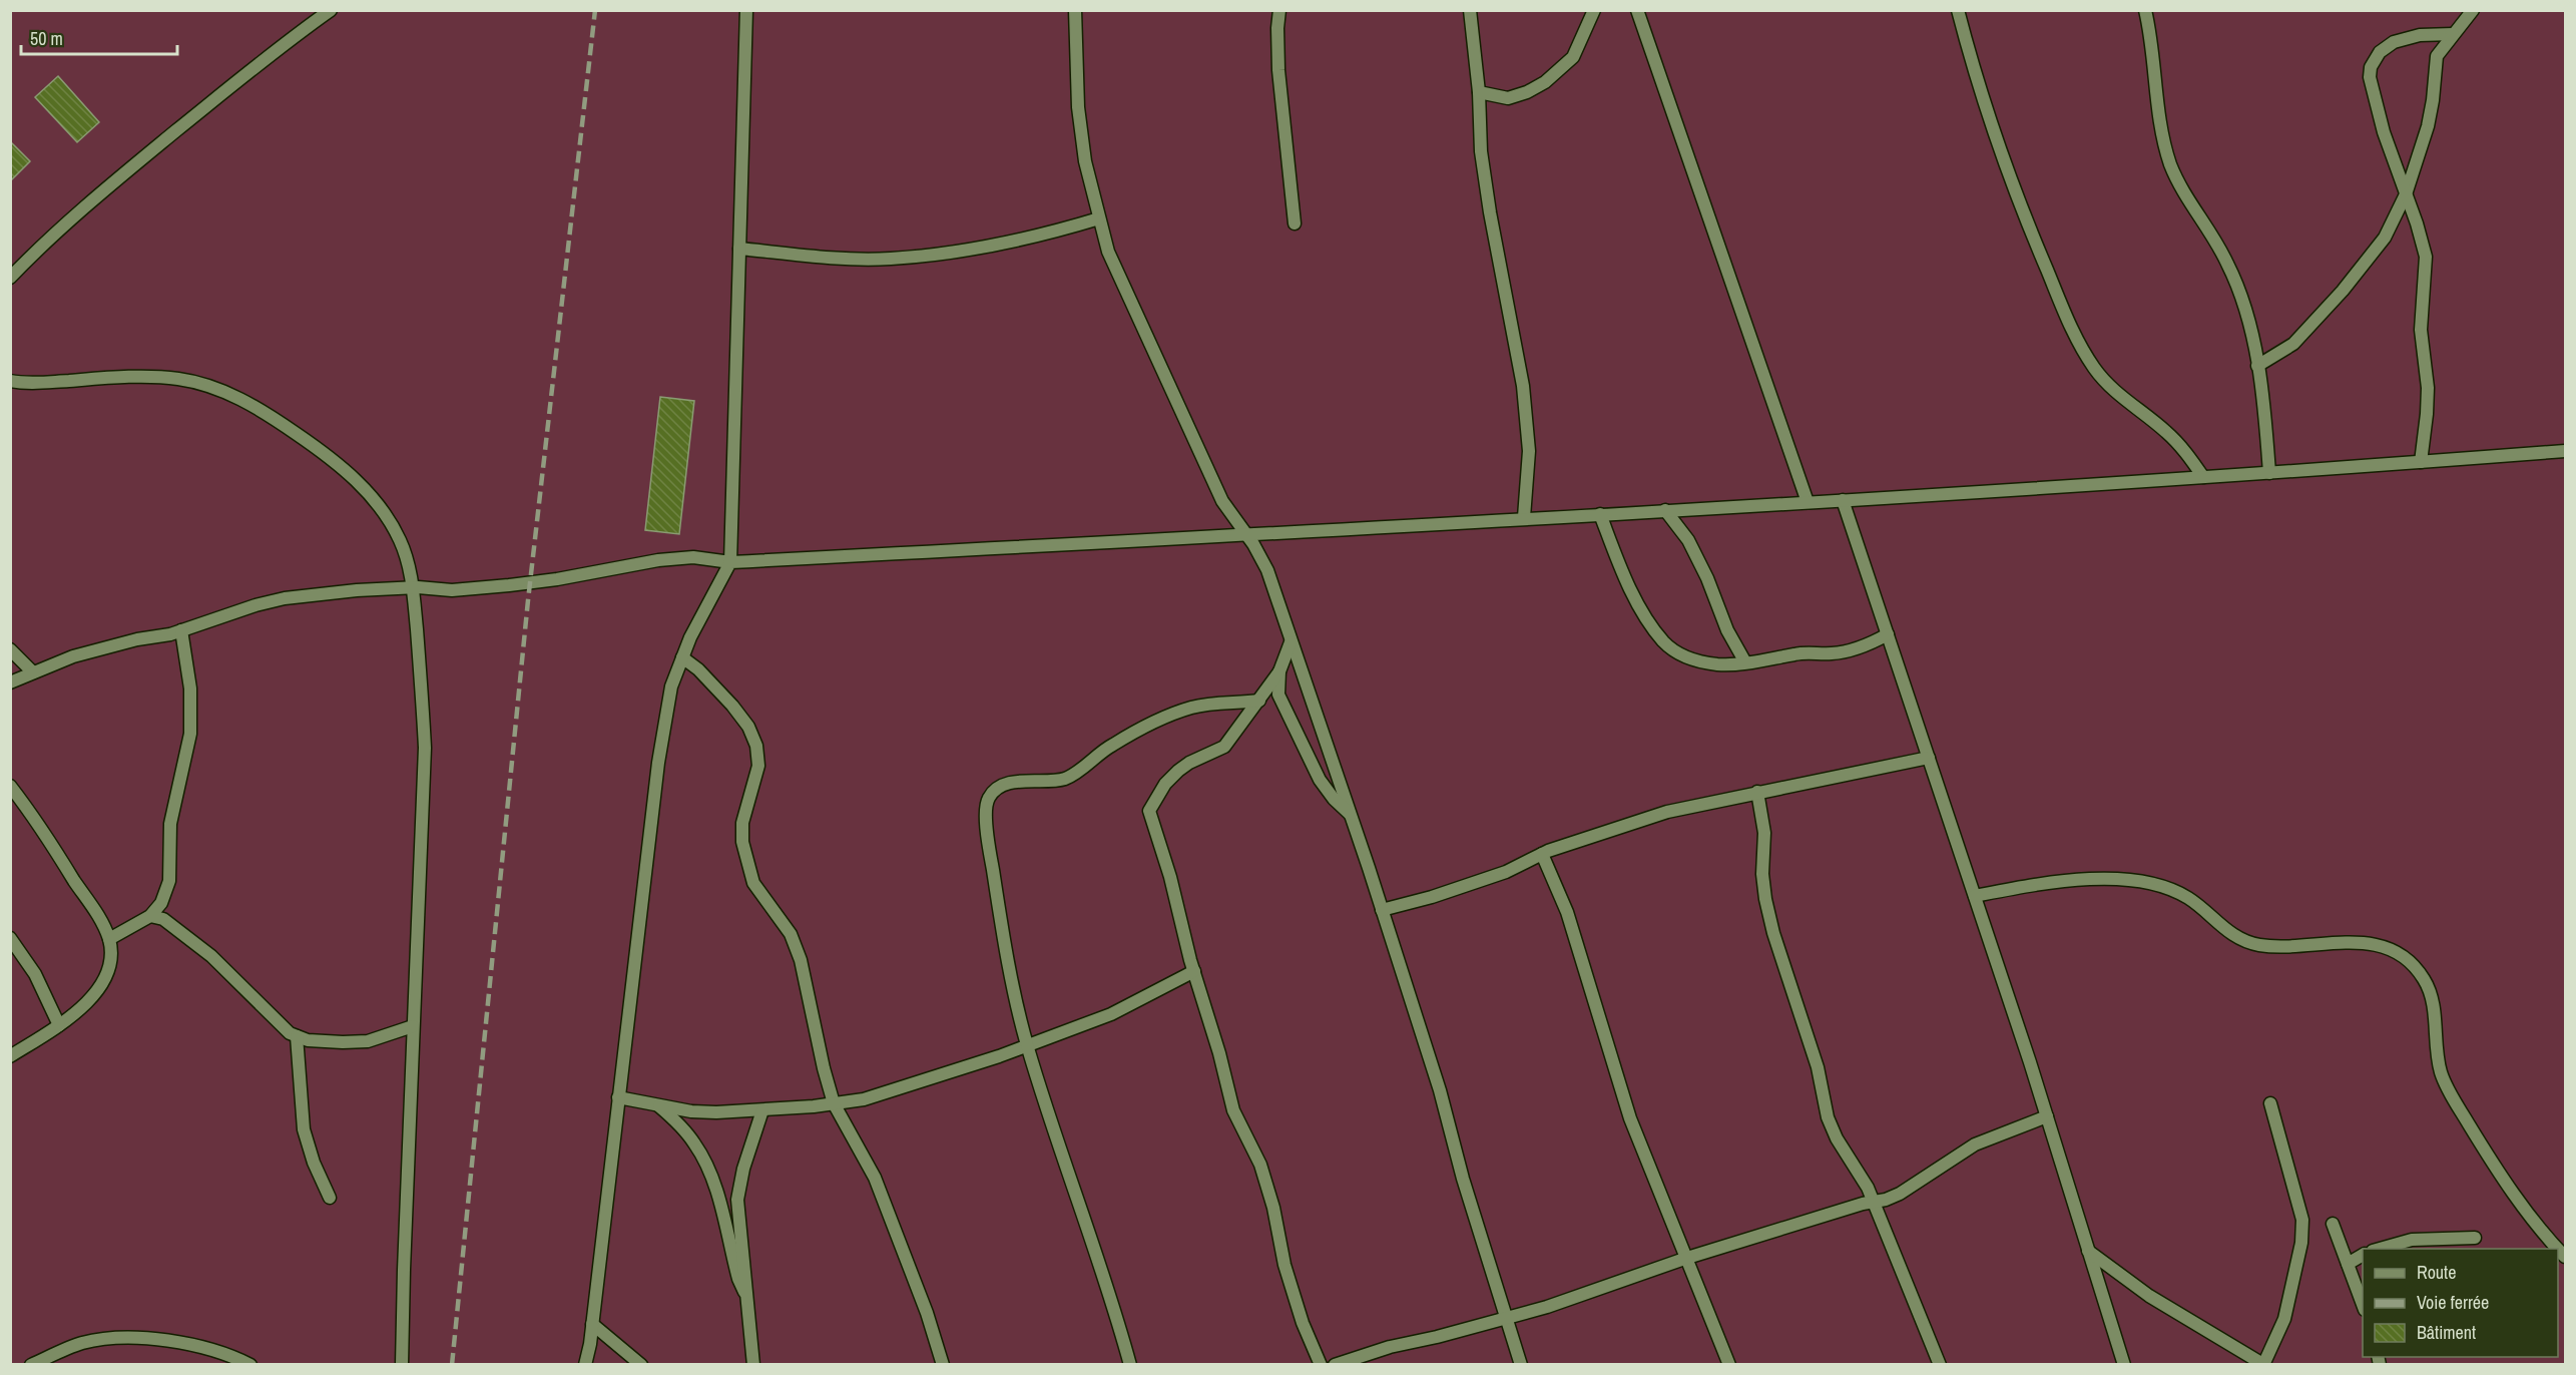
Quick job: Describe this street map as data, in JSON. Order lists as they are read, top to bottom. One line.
{"legend":["Route","Voie ferrée","Bâtiment"],"scale_bar":"50 m"}
